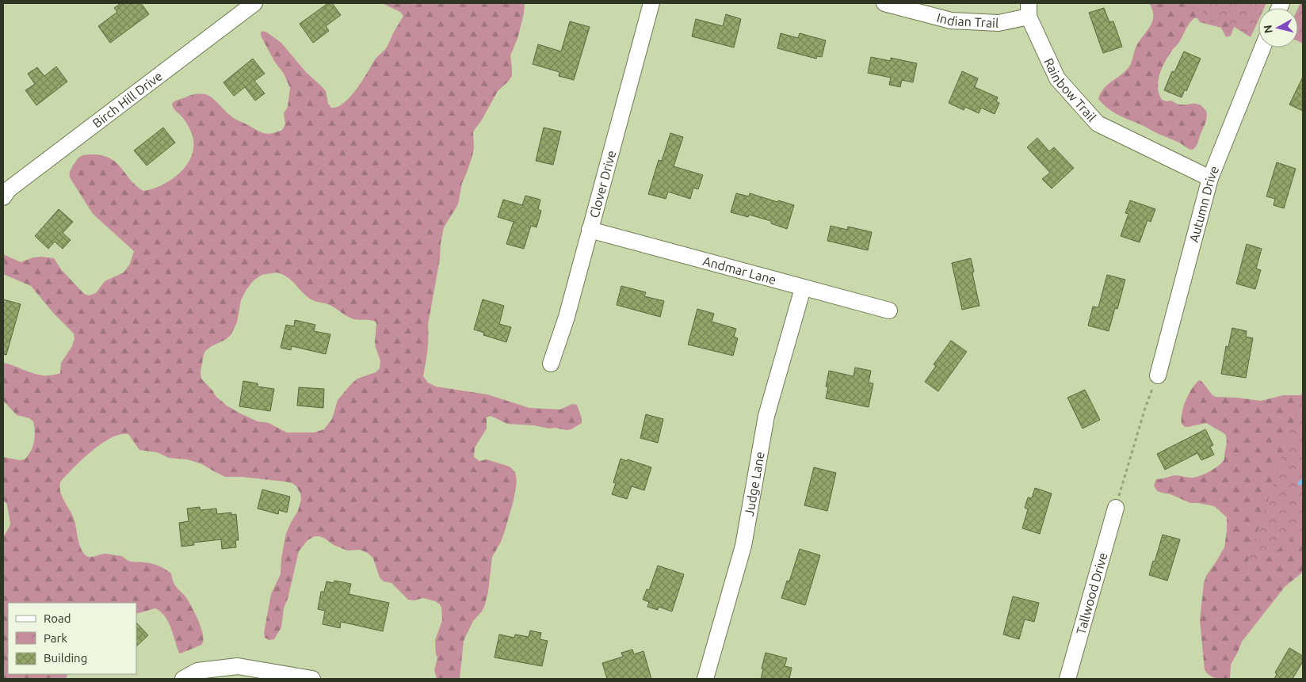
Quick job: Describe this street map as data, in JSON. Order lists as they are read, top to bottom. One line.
{"streets":{"street":["Indian Trail","Rainbow Trail","Birch Hill Drive","Clover Drive","Autumn Drive","Andmar Lane","Judge Lane","Tallwood Drive"]},"crossings":[["Indian Trail","Rainbow Trail"],["Rainbow Trail","Autumn Drive"],["Clover Drive","Andmar Lane"],["Andmar Lane","Judge Lane"]],"legend":["Road","Park","Building"],"north":"left"}
